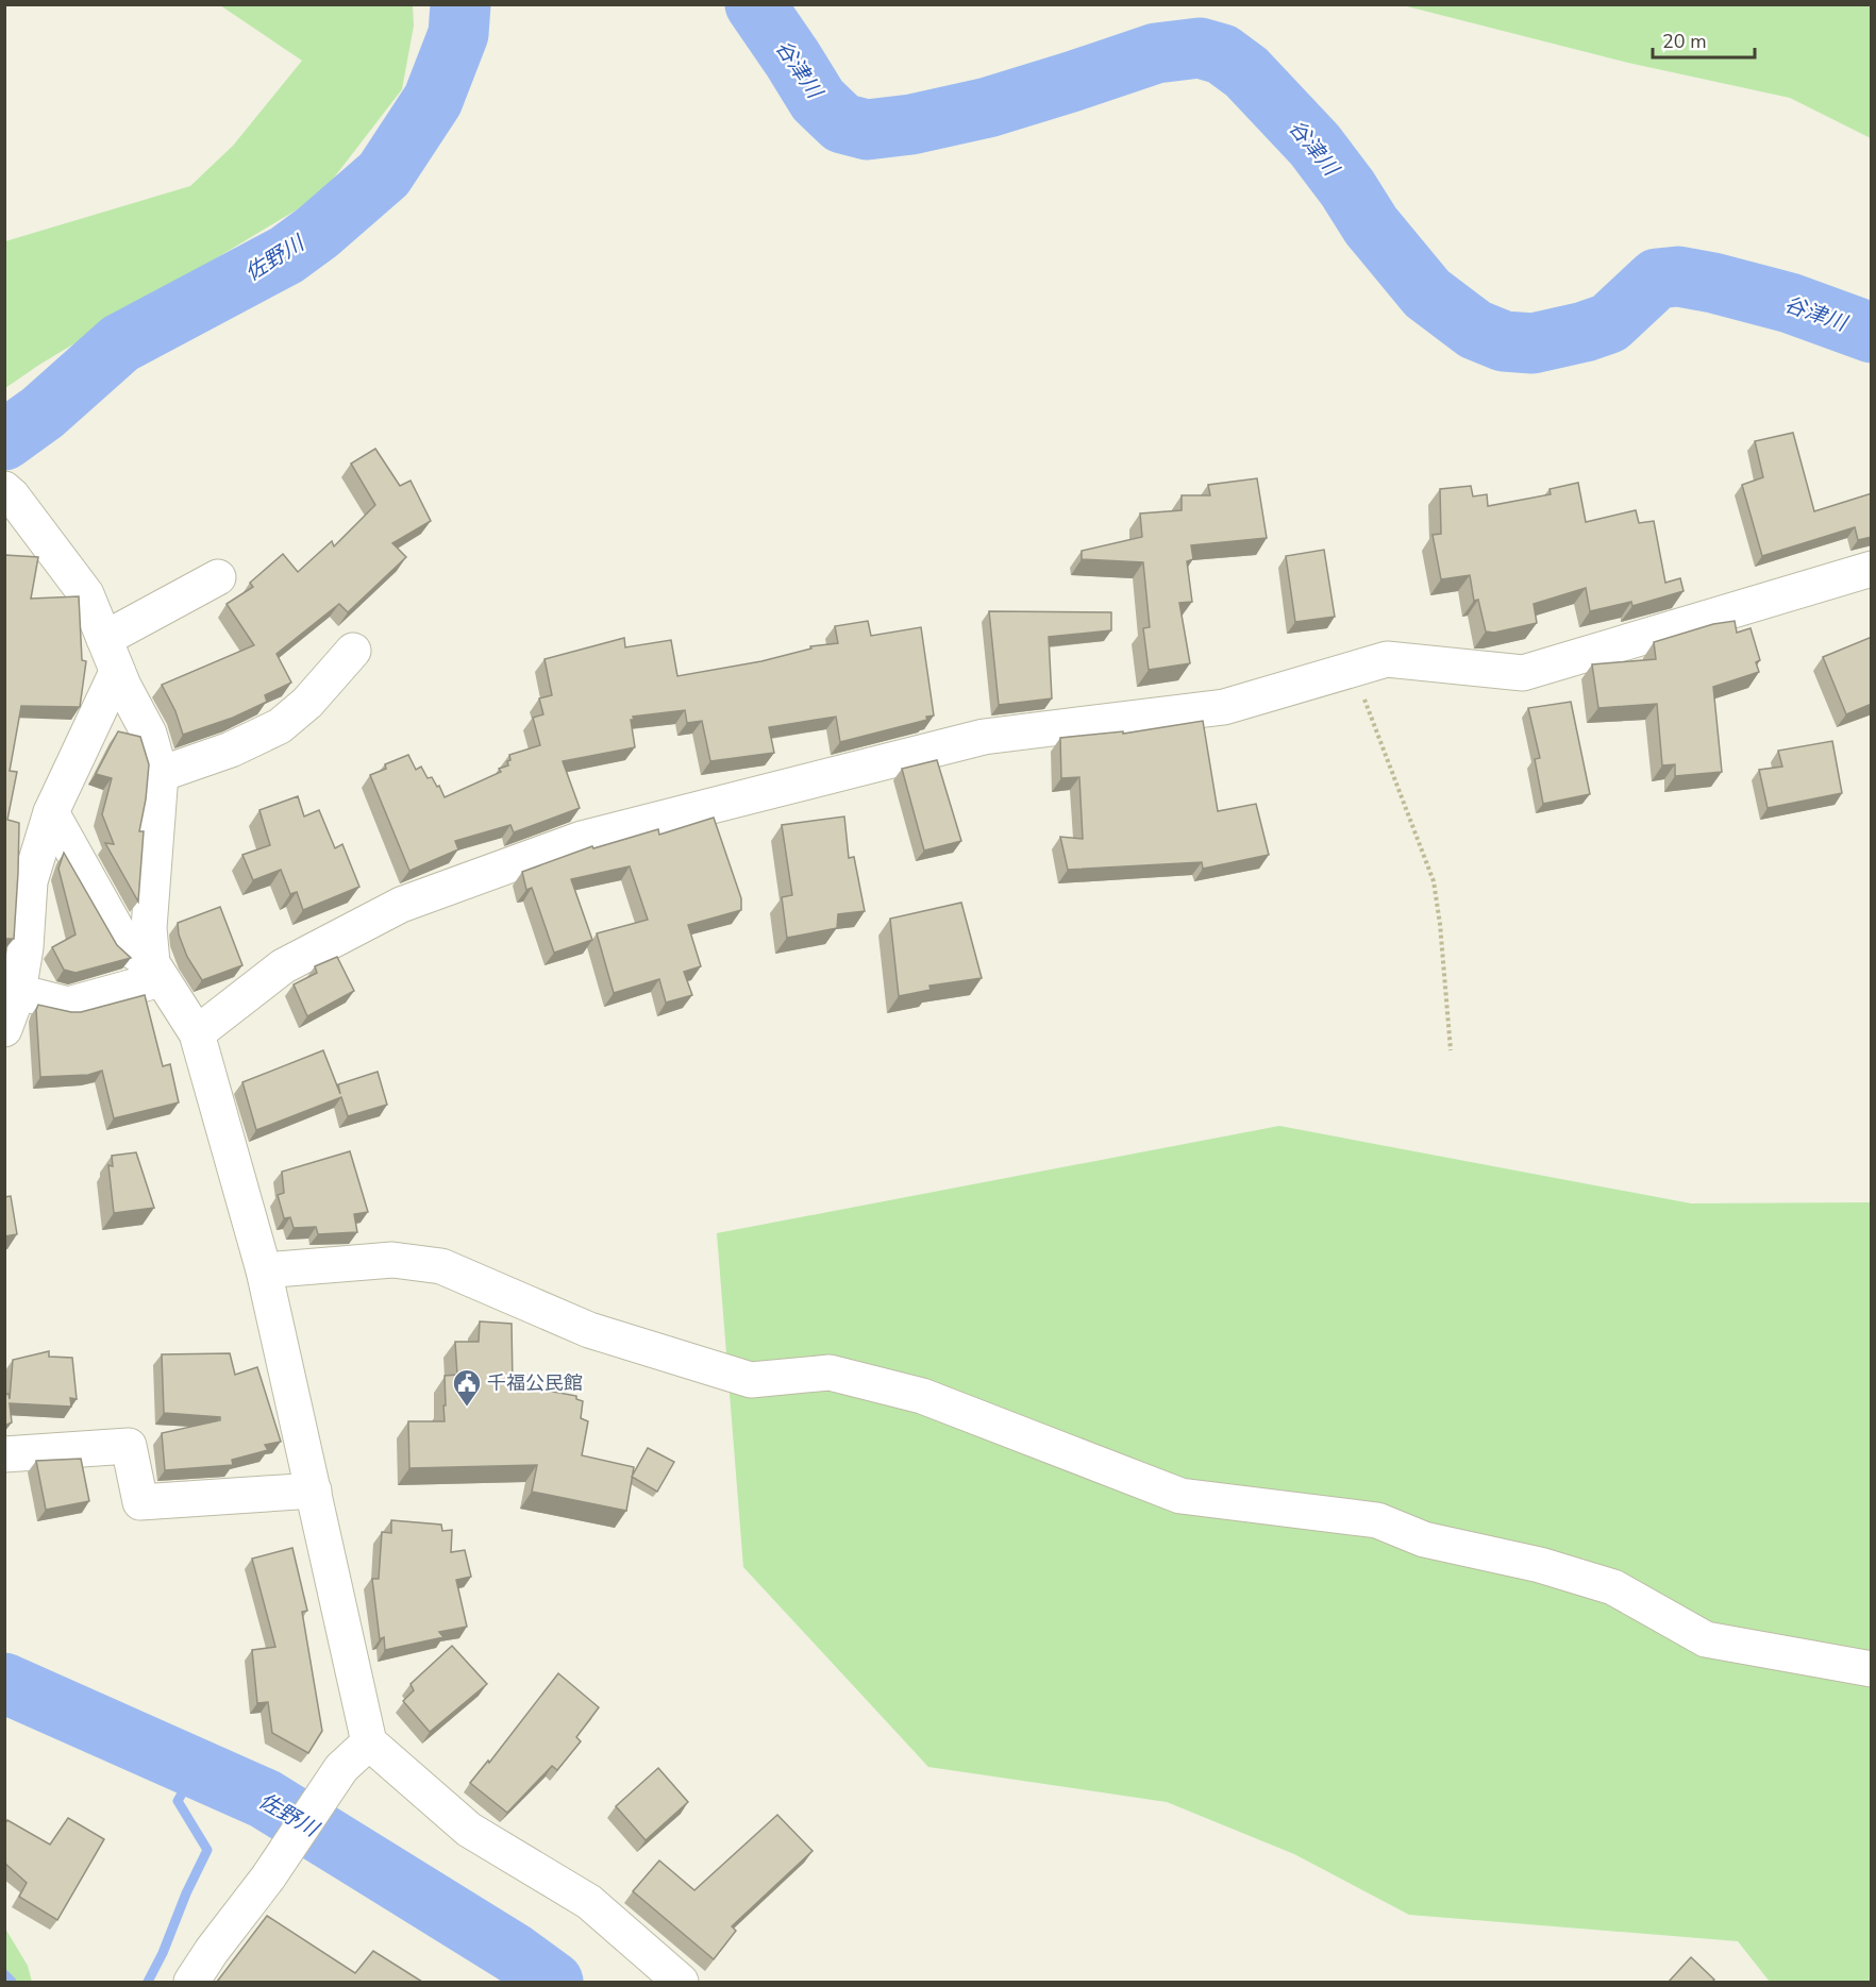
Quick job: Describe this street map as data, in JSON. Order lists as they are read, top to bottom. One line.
{"water":["谷津川","佐野川"],"places":{"public building":["千福公民館"]},"scale_bar":"20 m"}
